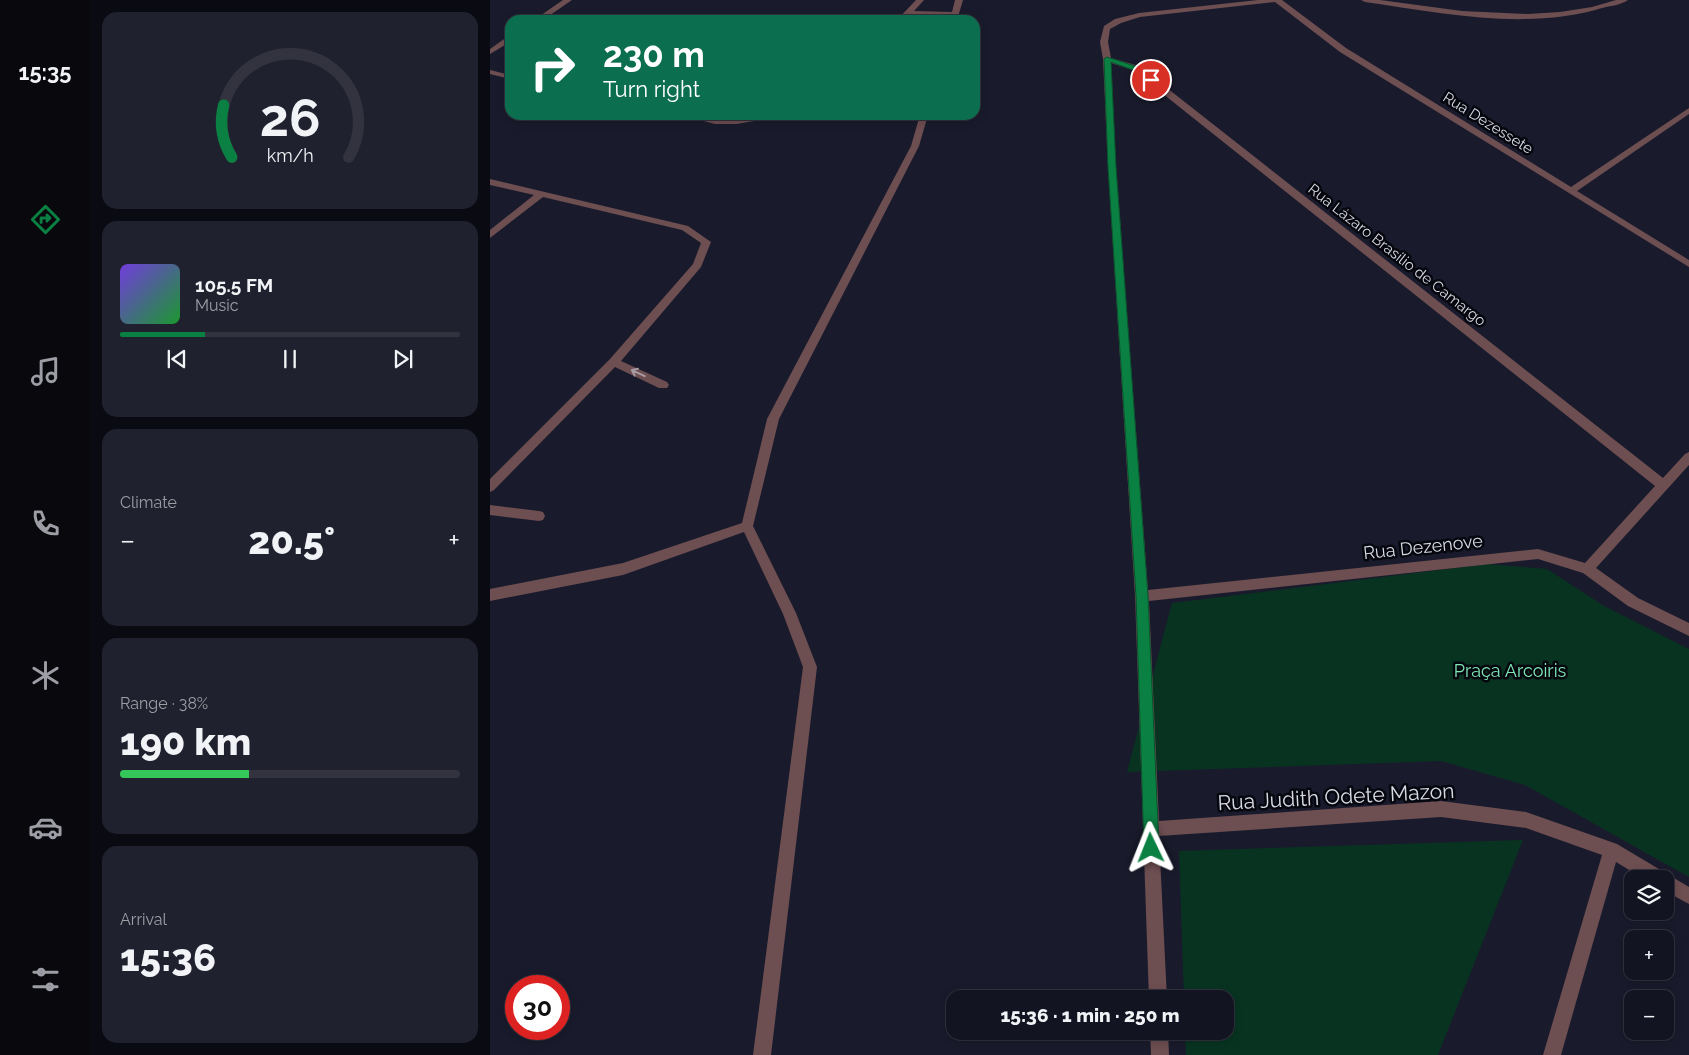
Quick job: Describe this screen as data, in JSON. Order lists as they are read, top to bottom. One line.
{"streets":{"street":["Rua Dezessete","Rua Lázaro Brasílio de Camargo","Rua Dezenove","Rua Judith Odete Mazon"]},"parks":["Praça Arcoiris"],"page":{"tabs":"15:35","turn":["230 m","Turn right"],"song":["105.5 FM","Music"],"tile":["Climate",["Range · 38%","190 km"],["Arrival","15:36"]],"heat":["−","20.5°","+"],"map_buttons":["+","−"],"limit":"30","trip":"15:36 · 1 min · 250 m","gauge":["26","km/h"]}}
